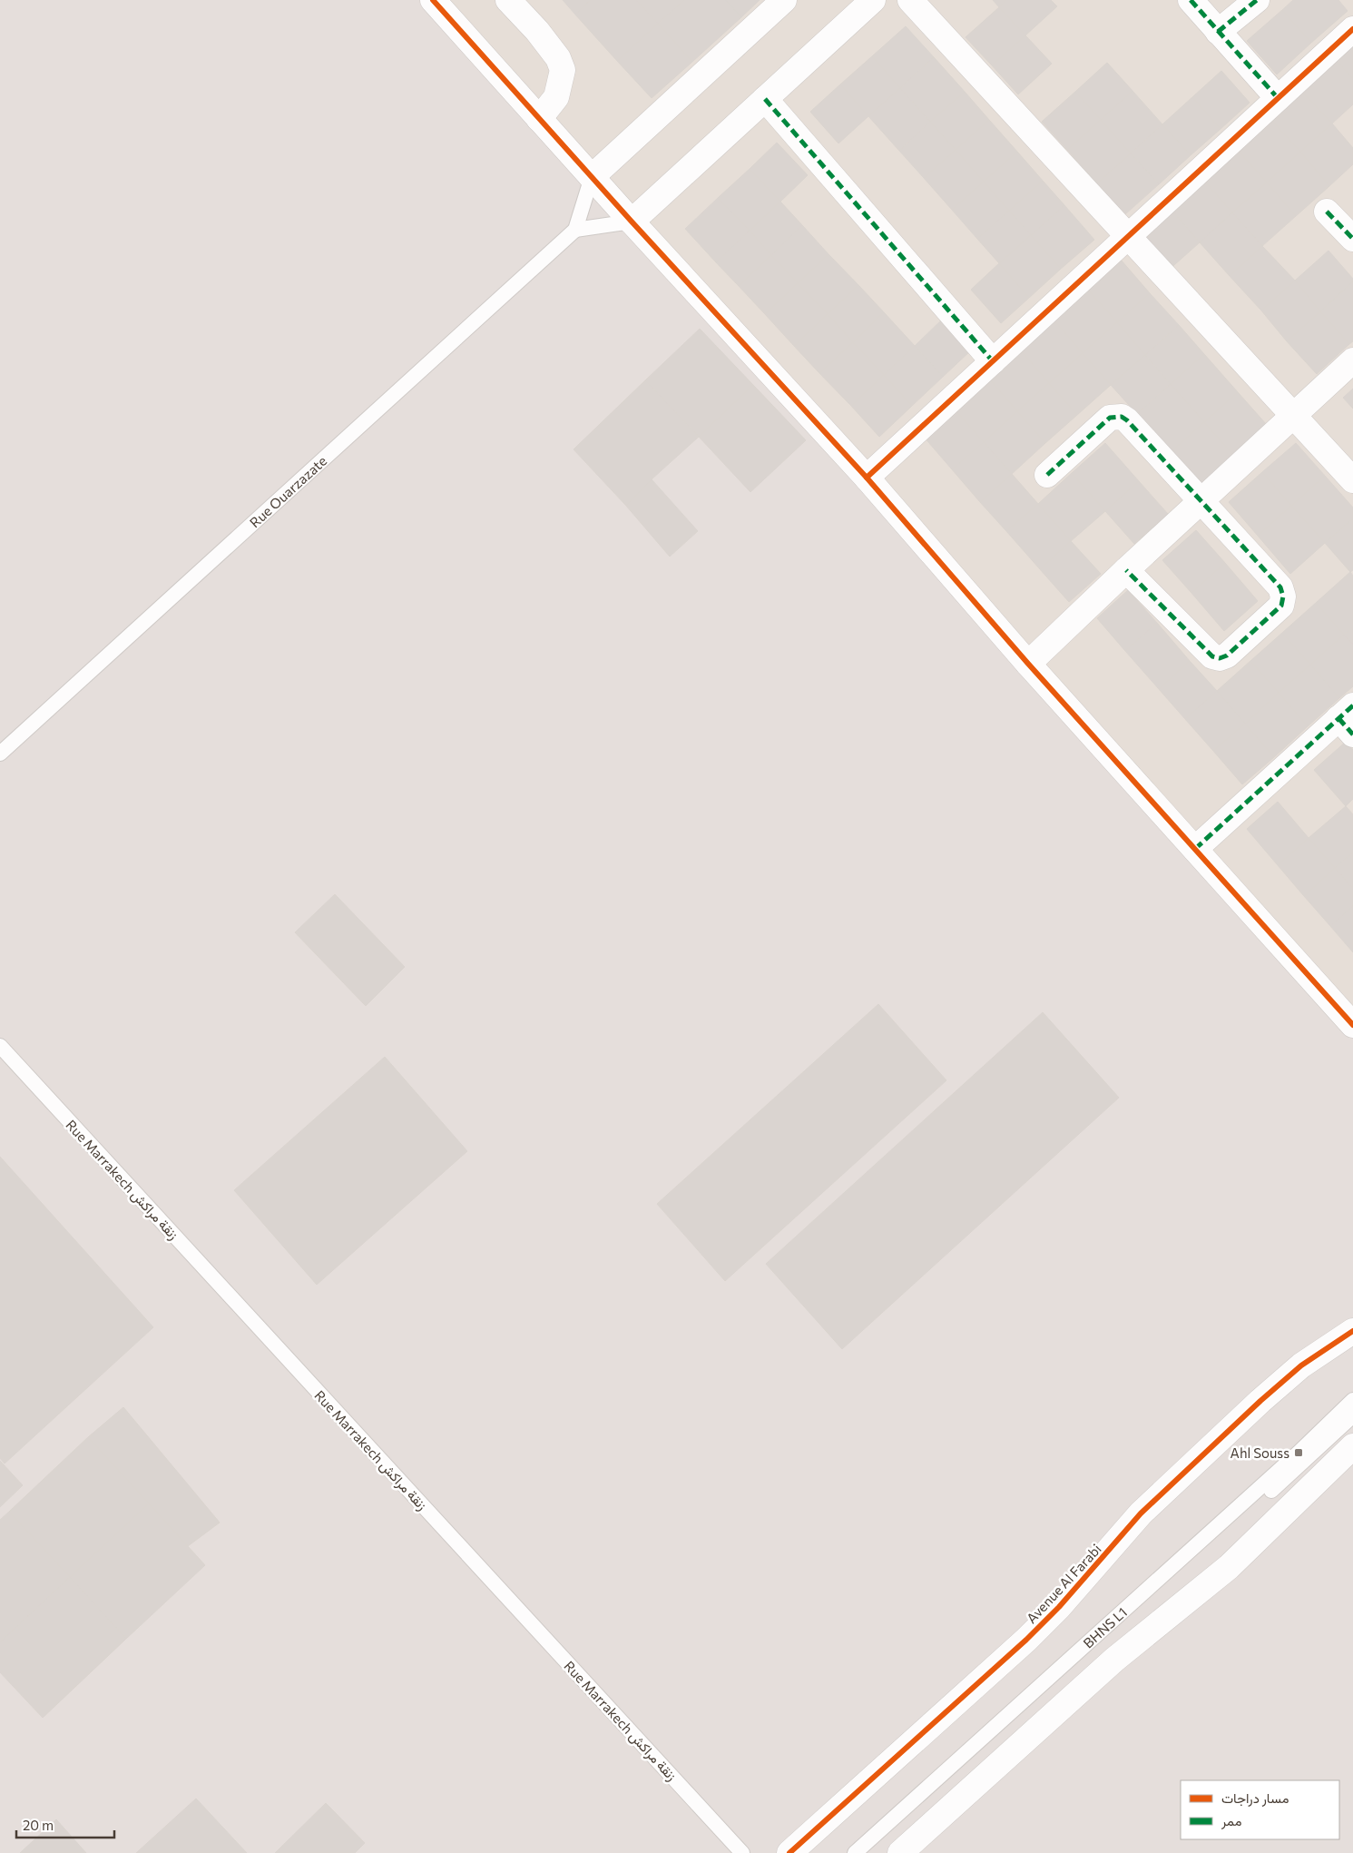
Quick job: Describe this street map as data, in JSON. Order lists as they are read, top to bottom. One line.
{"streets":{"street":["Avenue Al Farabi"],"lane":["Rue Ouarzazate","Rue Marrakech زنقة مراكش","BHNS L1"]},"places":{"transit":["Ahl Souss"]},"legend":["مسار دراجات","ممر"],"scale_bar":"20 m"}
